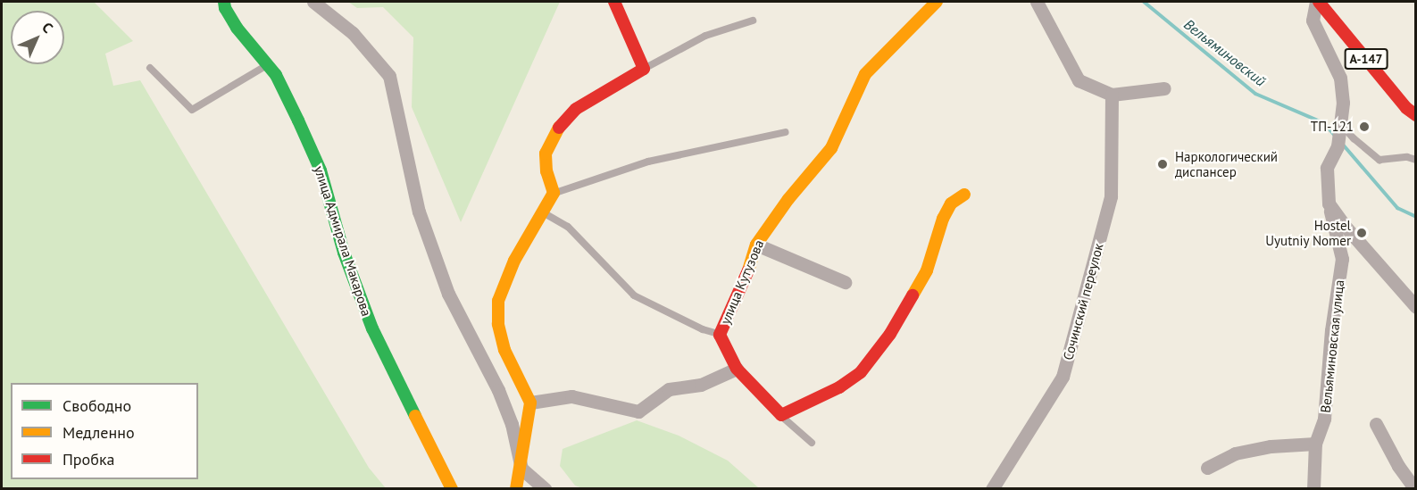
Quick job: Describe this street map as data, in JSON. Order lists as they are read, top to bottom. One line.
{"streets":{"main road":["А-147","улица Адмирала Макарова","улица Кутузова"],"street":["Сочинский переулок","Вельяминовская улица"]},"water":["Вельяминовский"],"places":["ТП-121","Наркологический диспансер","Hostel Uyutniy Nomer"],"legend":["Свободно","Медленно","Пробка"],"north":"top right"}
